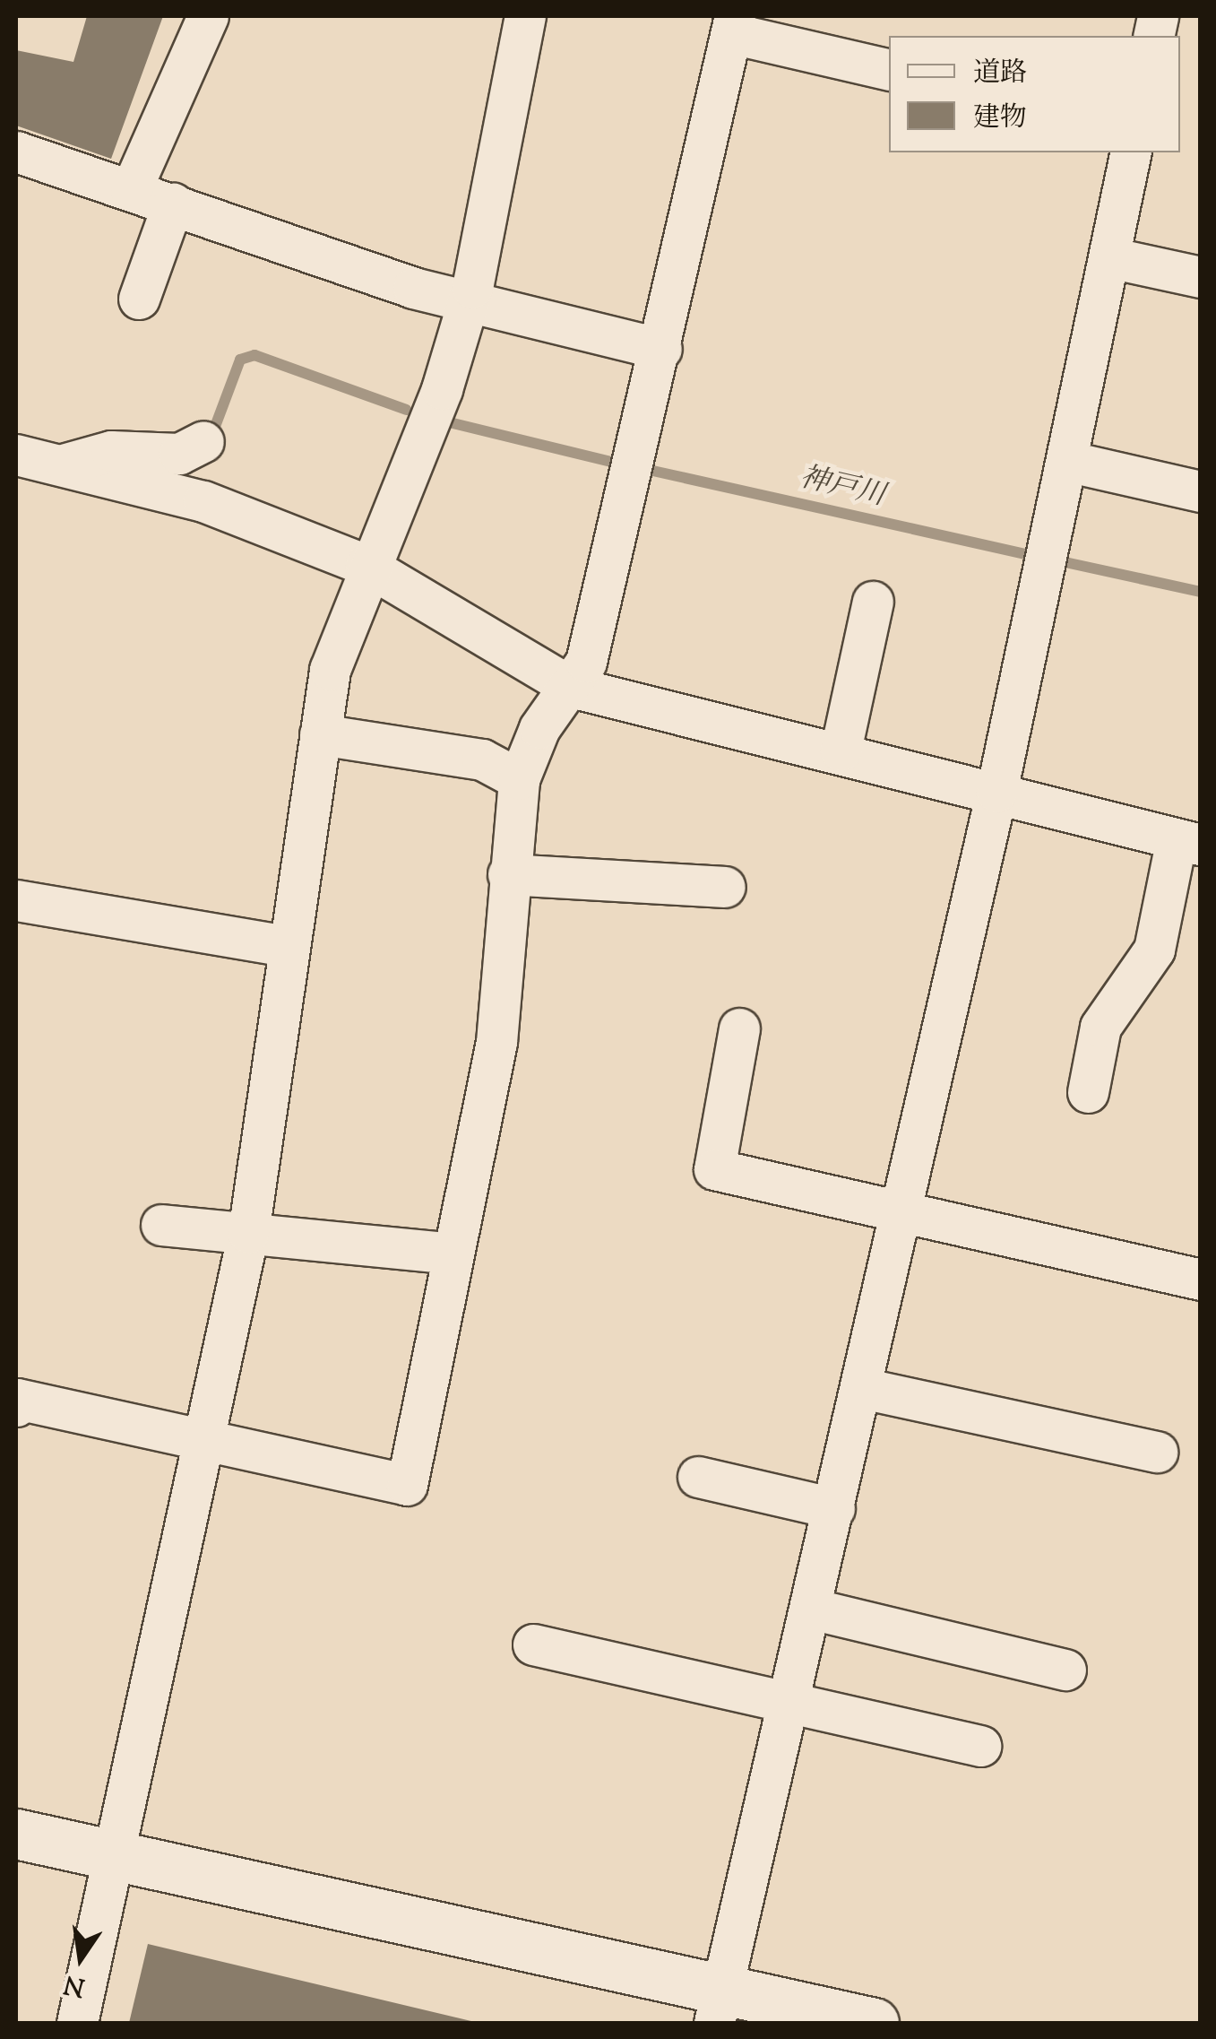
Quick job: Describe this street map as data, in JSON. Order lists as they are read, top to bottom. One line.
{"water":["神戸川"],"legend":["道路","建物"],"north":"bottom"}
